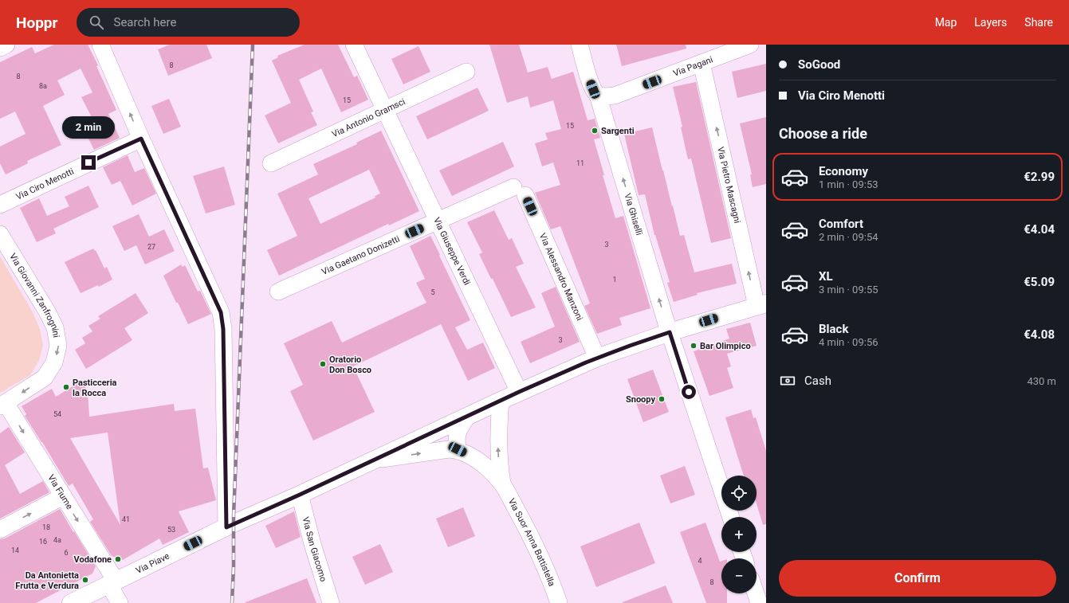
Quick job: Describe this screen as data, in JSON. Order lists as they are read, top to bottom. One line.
{"streets":{"street":["Via Pagani","Via Antonio Gramsci","Via Ciro Menotti","Via Pietro Mascagni","Via Ghiselli","Via Giuseppe Verdi","Via Gaetano Donizetti","Via Alessandro Manzoni","Via Giovanni Zanfrognini","Via Fiume","Via Suor Anna Battistella","Via San Giacomo","Via Piave"]},"crossings":[["Via Pagani","Via Pietro Mascagni"],["Via Pagani","Via Ghiselli"],["Via Antonio Gramsci","Via Giuseppe Verdi"],["Via Pietro Mascagni","Via Piave"],["Via Ghiselli","Via Piave"],["Via Giuseppe Verdi","Via Gaetano Donizetti"],["Via Giuseppe Verdi","Via Piave"],["Via Gaetano Donizetti","Via Alessandro Manzoni"],["Via Alessandro Manzoni","Via Piave"],["Via Giovanni Zanfrognini","Via Fiume"],["Via Fiume","Via Piave"],["Via San Giacomo","Via Piave"]],"one_way":["Via Pietro Mascagni","Via Ghiselli","Via Giovanni Zanfrognini","Via Fiume"],"places":["Sargenti","Bar Olimpico","Oratorio Don Bosco","Pasticceria la Rocca","Snoopy","Vodafone","Da Antonietta Frutta e Verdura"],"house_numbers":["8","8","8a","15","15","11","3","27","1","5","3","54","41","18","53","4a","16","14","6","4","8"],"page":{"header":"Hoppr","search":"Search here","nav":["Map","Layers","Share"],"banner":["SoGood","Via Ciro Menotti"],"heading":"Choose a ride","bubble":"2 min","list":[{"name":"Economy","note":"1 min · 09:53","value":"€2.99"},{"name":"Comfort","note":"2 min · 09:54","value":"€4.04"},{"name":"XL","note":"3 min · 09:55","value":"€5.09"},{"name":"Black","note":"4 min · 09:56","value":"€4.08"}],"pay":["Cash","430 m"],"map_buttons":["+","−"],"buttons":"Confirm"}}
